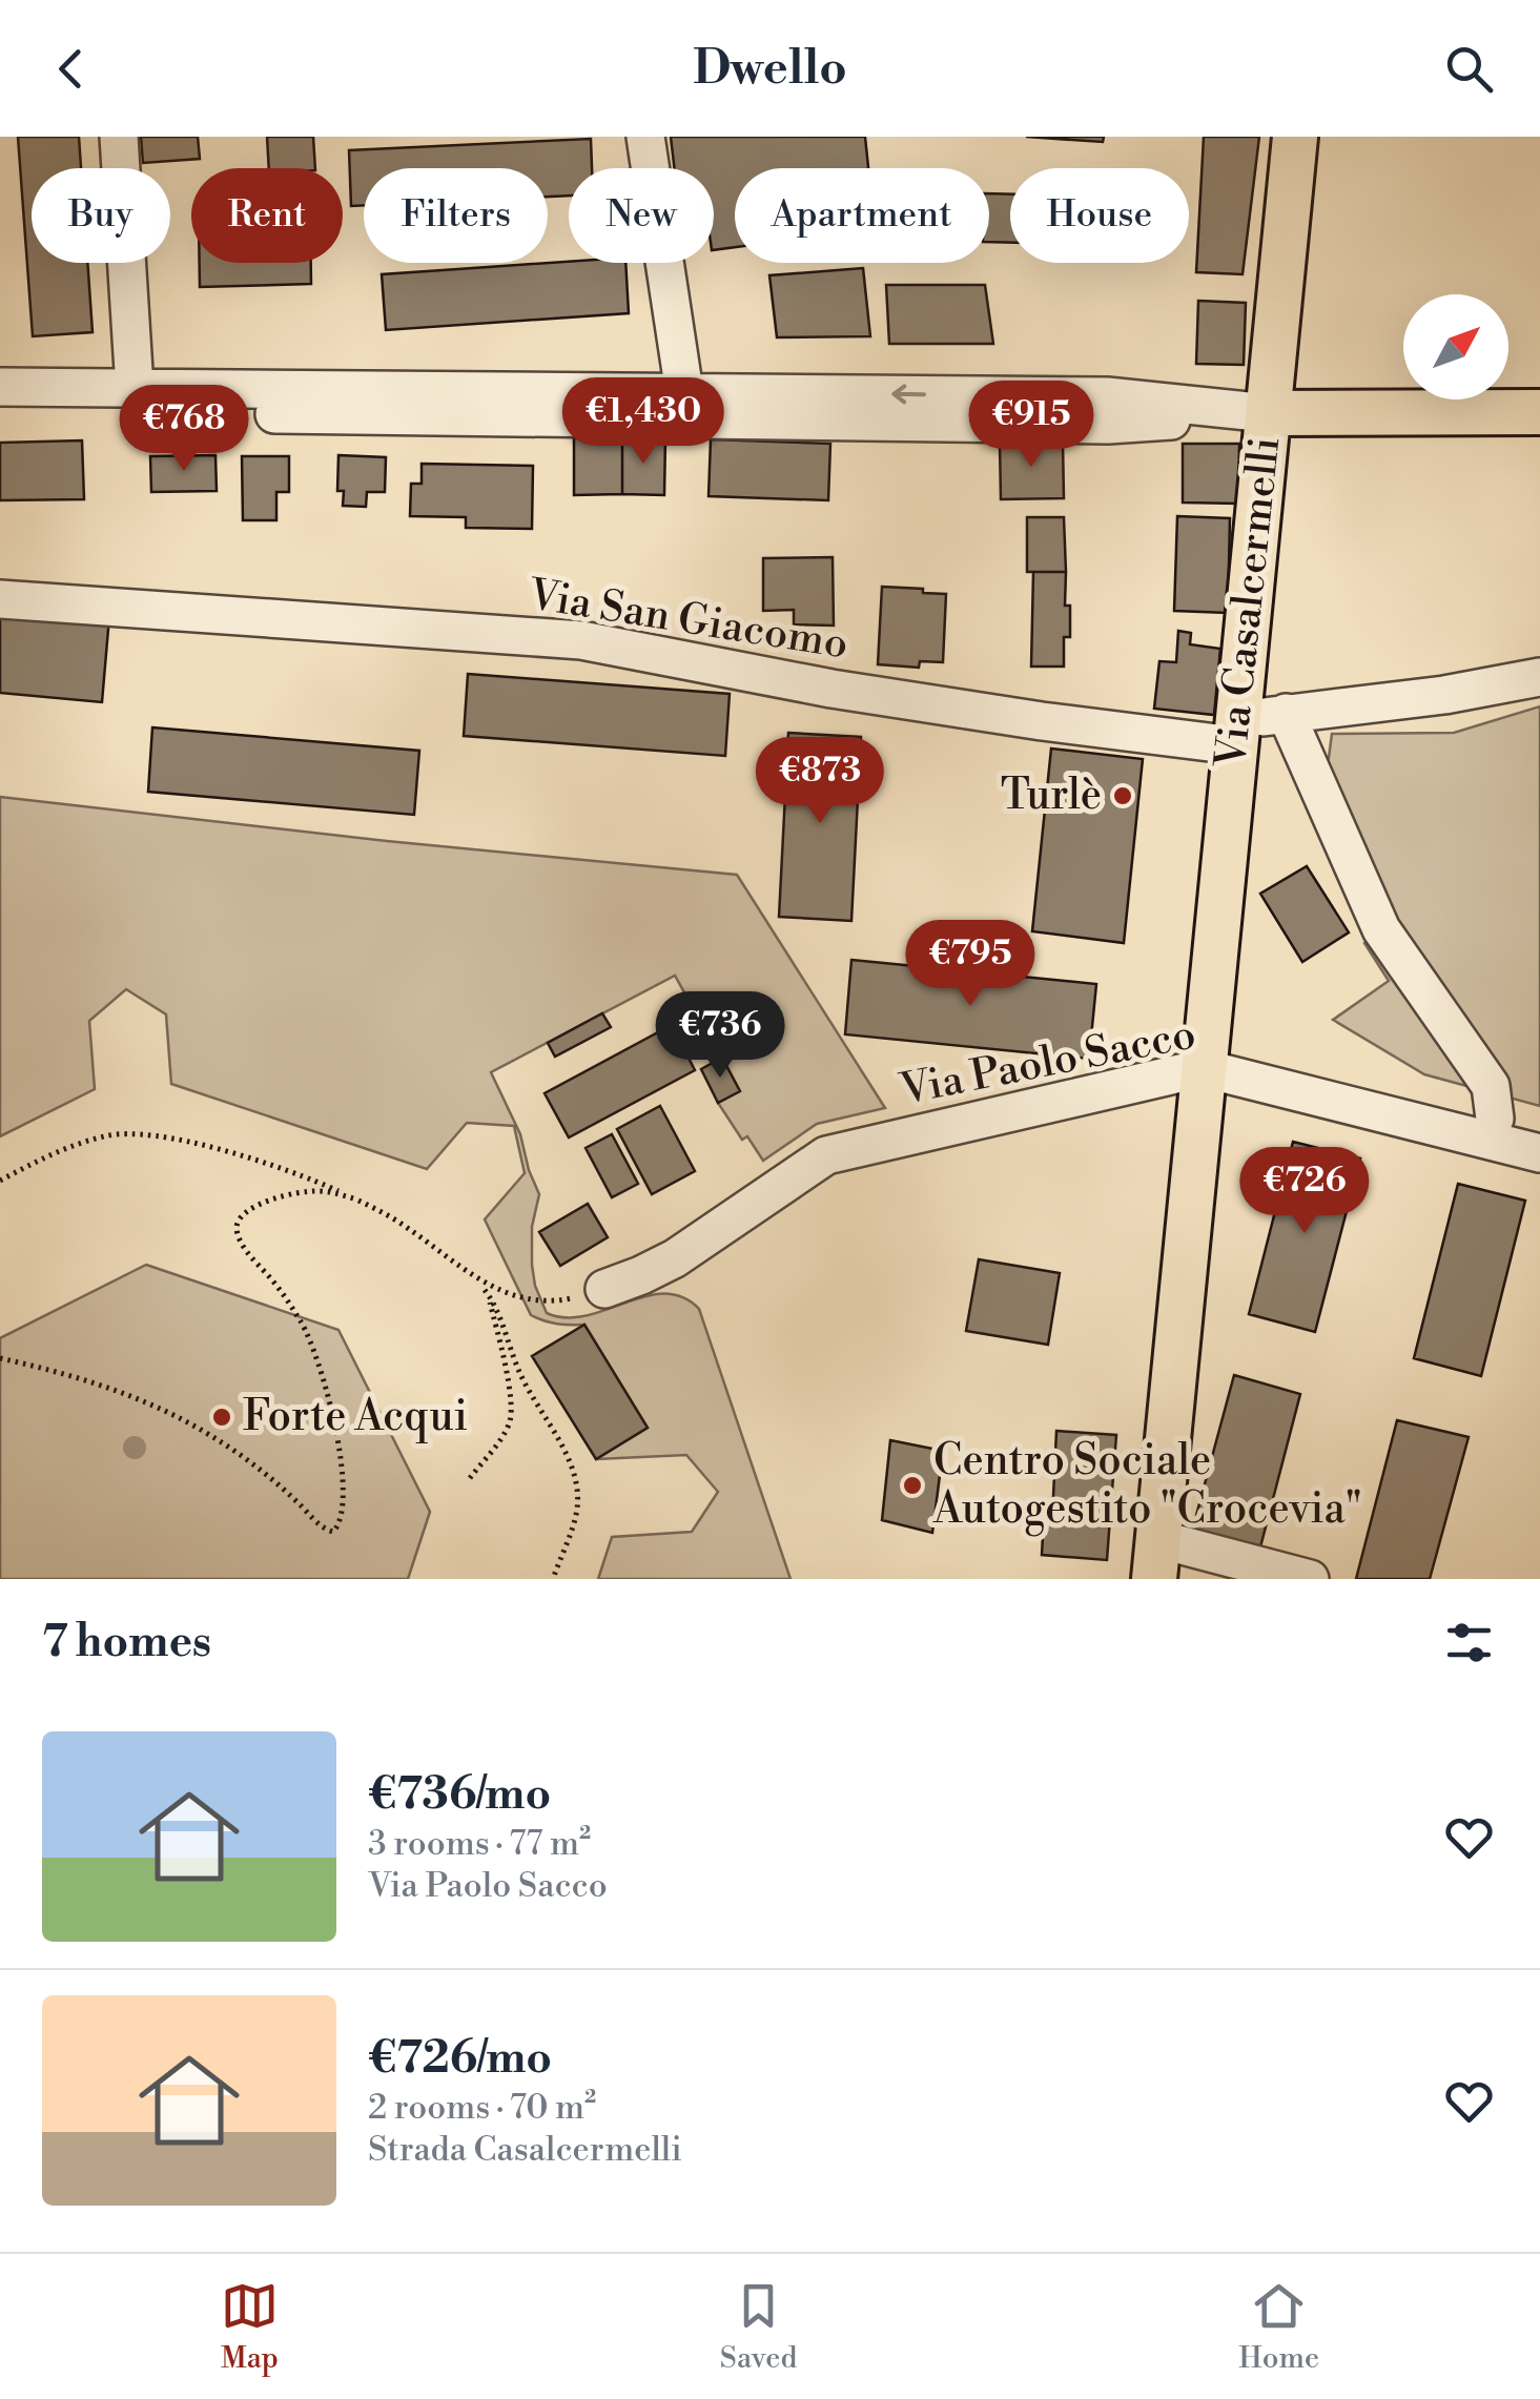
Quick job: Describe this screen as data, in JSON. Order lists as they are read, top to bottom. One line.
{"streets":{"main road":["Via Casalcermelli"],"street":["Via San Giacomo","Via Paolo Sacco"]},"crossings":[["Via Casalcermelli","Via San Giacomo"],["Via Casalcermelli","Via Paolo Sacco"]],"places":["Turlè","Forte Acqui","Centro Sociale Autogestito \"Crocevia\""],"north":"top right","page":{"header":"Dwello","chip":["Buy","Rent","Filters","New","Apartment","House"],"price":["€1,430","€915","€768","€873","€795","€736","€726"],"heading":"7 homes","list":[{"name":"€736/mo","note":"3 rooms · 77 m² · Via Paolo Sacco"},{"name":"€726/mo","note":"2 rooms · 70 m² · Strada Casalcermelli"}],"tabs":["Map","Saved","Home"]}}
